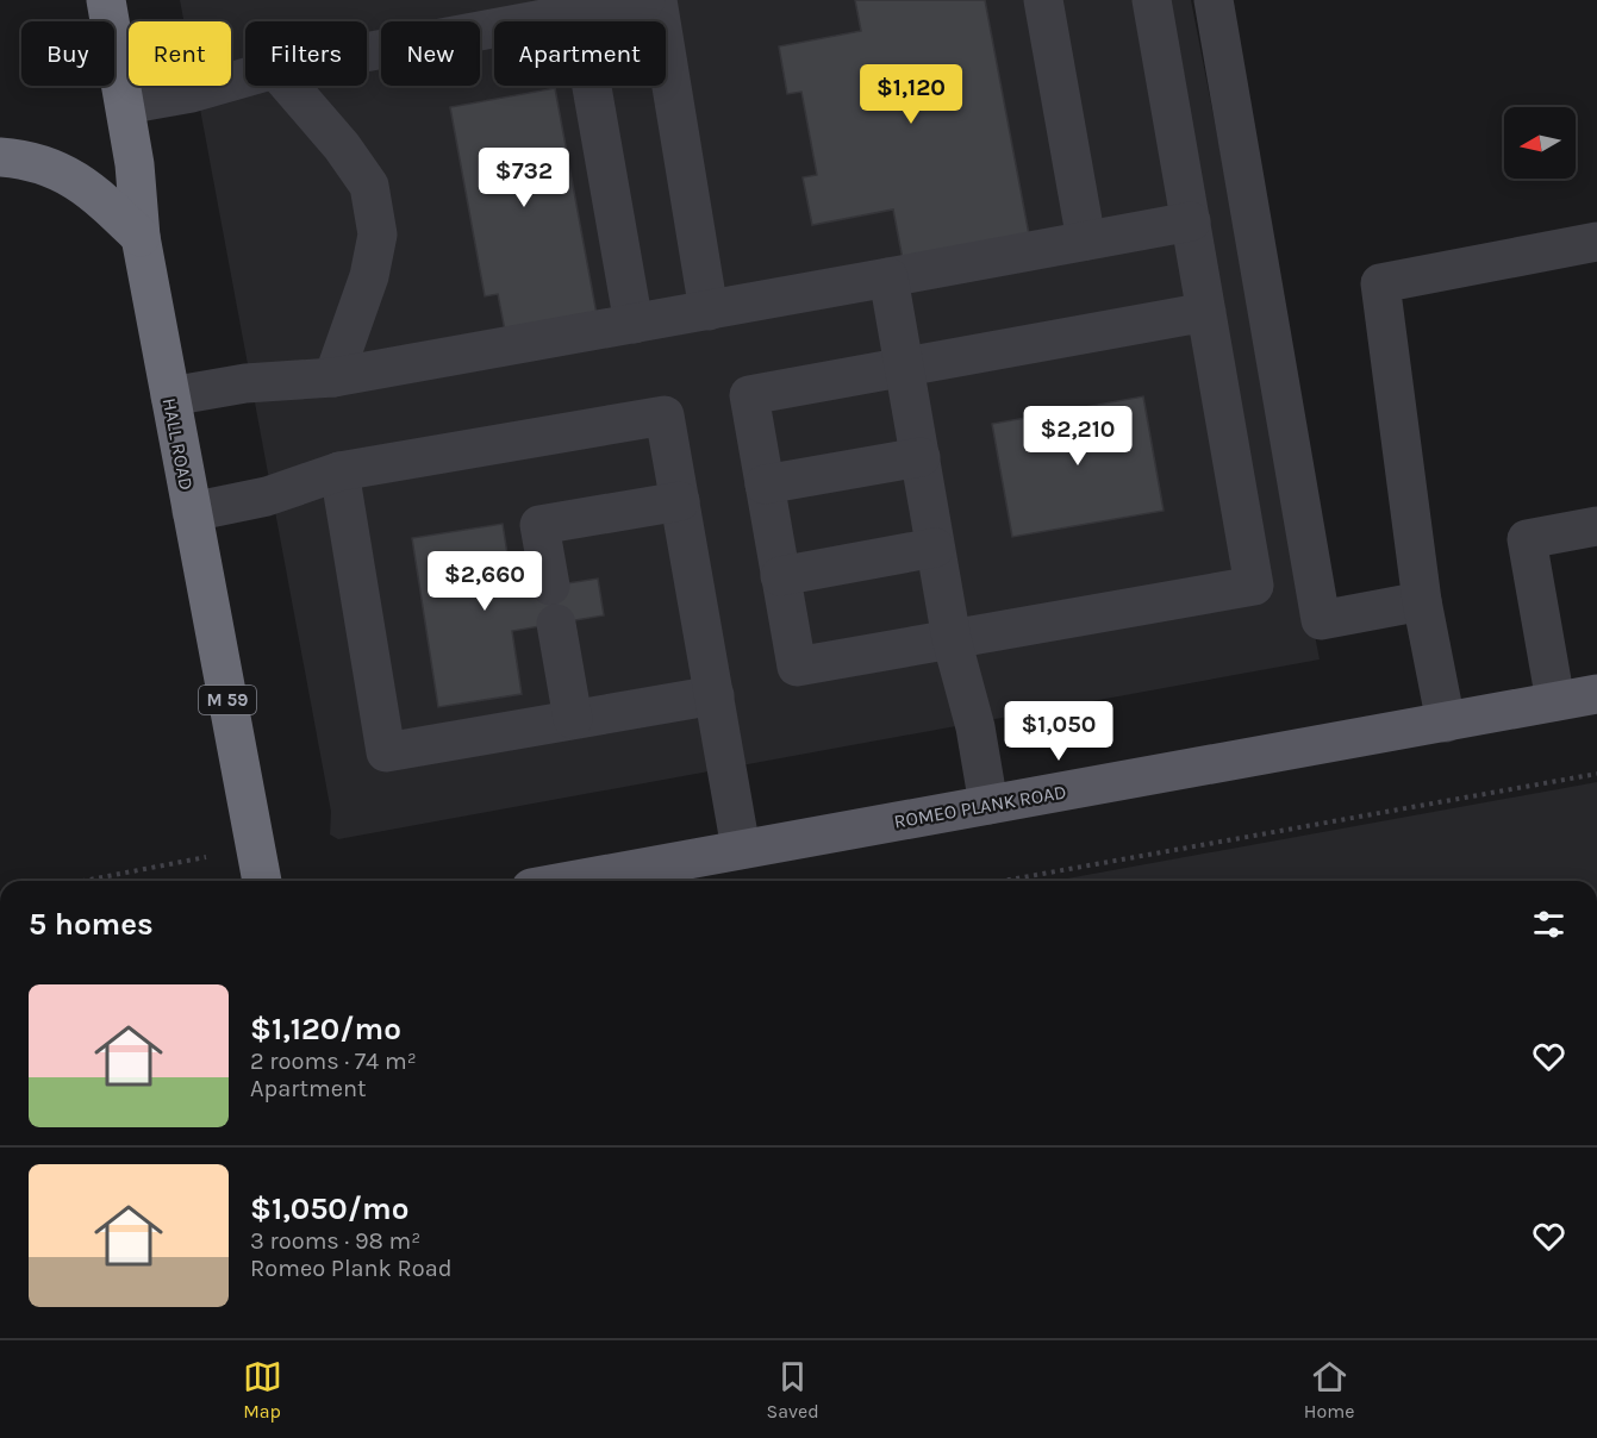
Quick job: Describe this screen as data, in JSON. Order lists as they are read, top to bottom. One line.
{"streets":{"highway":["HALL ROAD","M 59"],"main road":["ROMEO PLANK ROAD"]},"north":"left","page":{"chip":["Buy","Rent","Filters","New","Apartment"],"price":["$1,120","$732","$2,210","$2,660","$1,050"],"heading":"5 homes","list":[{"name":"$1,120/mo","note":"2 rooms · 74 m² · Apartment"},{"name":"$1,050/mo","note":"3 rooms · 98 m² · Romeo Plank Road"}],"tabs":["Map","Saved","Home"]}}
